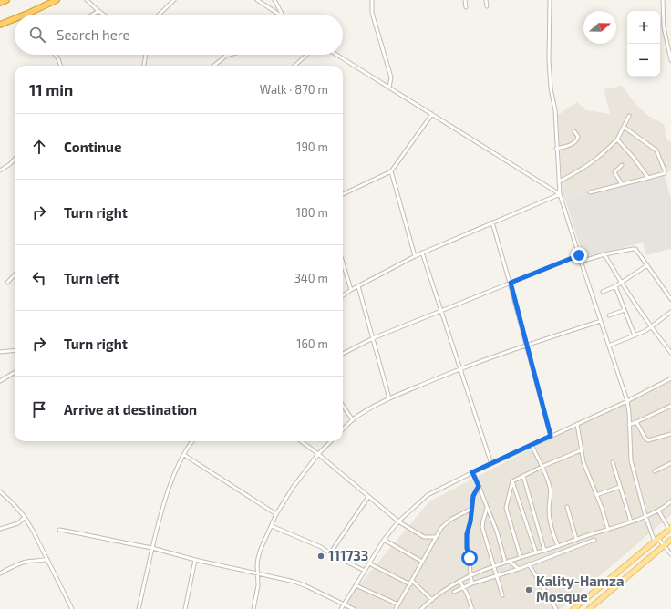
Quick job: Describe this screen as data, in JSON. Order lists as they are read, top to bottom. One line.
{"places":["111733","Kality-Hamza Mosque"],"north":"right","page":{"map_buttons":["+","−"],"search":"Search here","heading":["11 min","Walk · 870 m"],"list":[["Continue","190 m"],["Turn right","180 m"],["Turn left","340 m"],["Turn right","160 m"],"Arrive at destination"]}}
